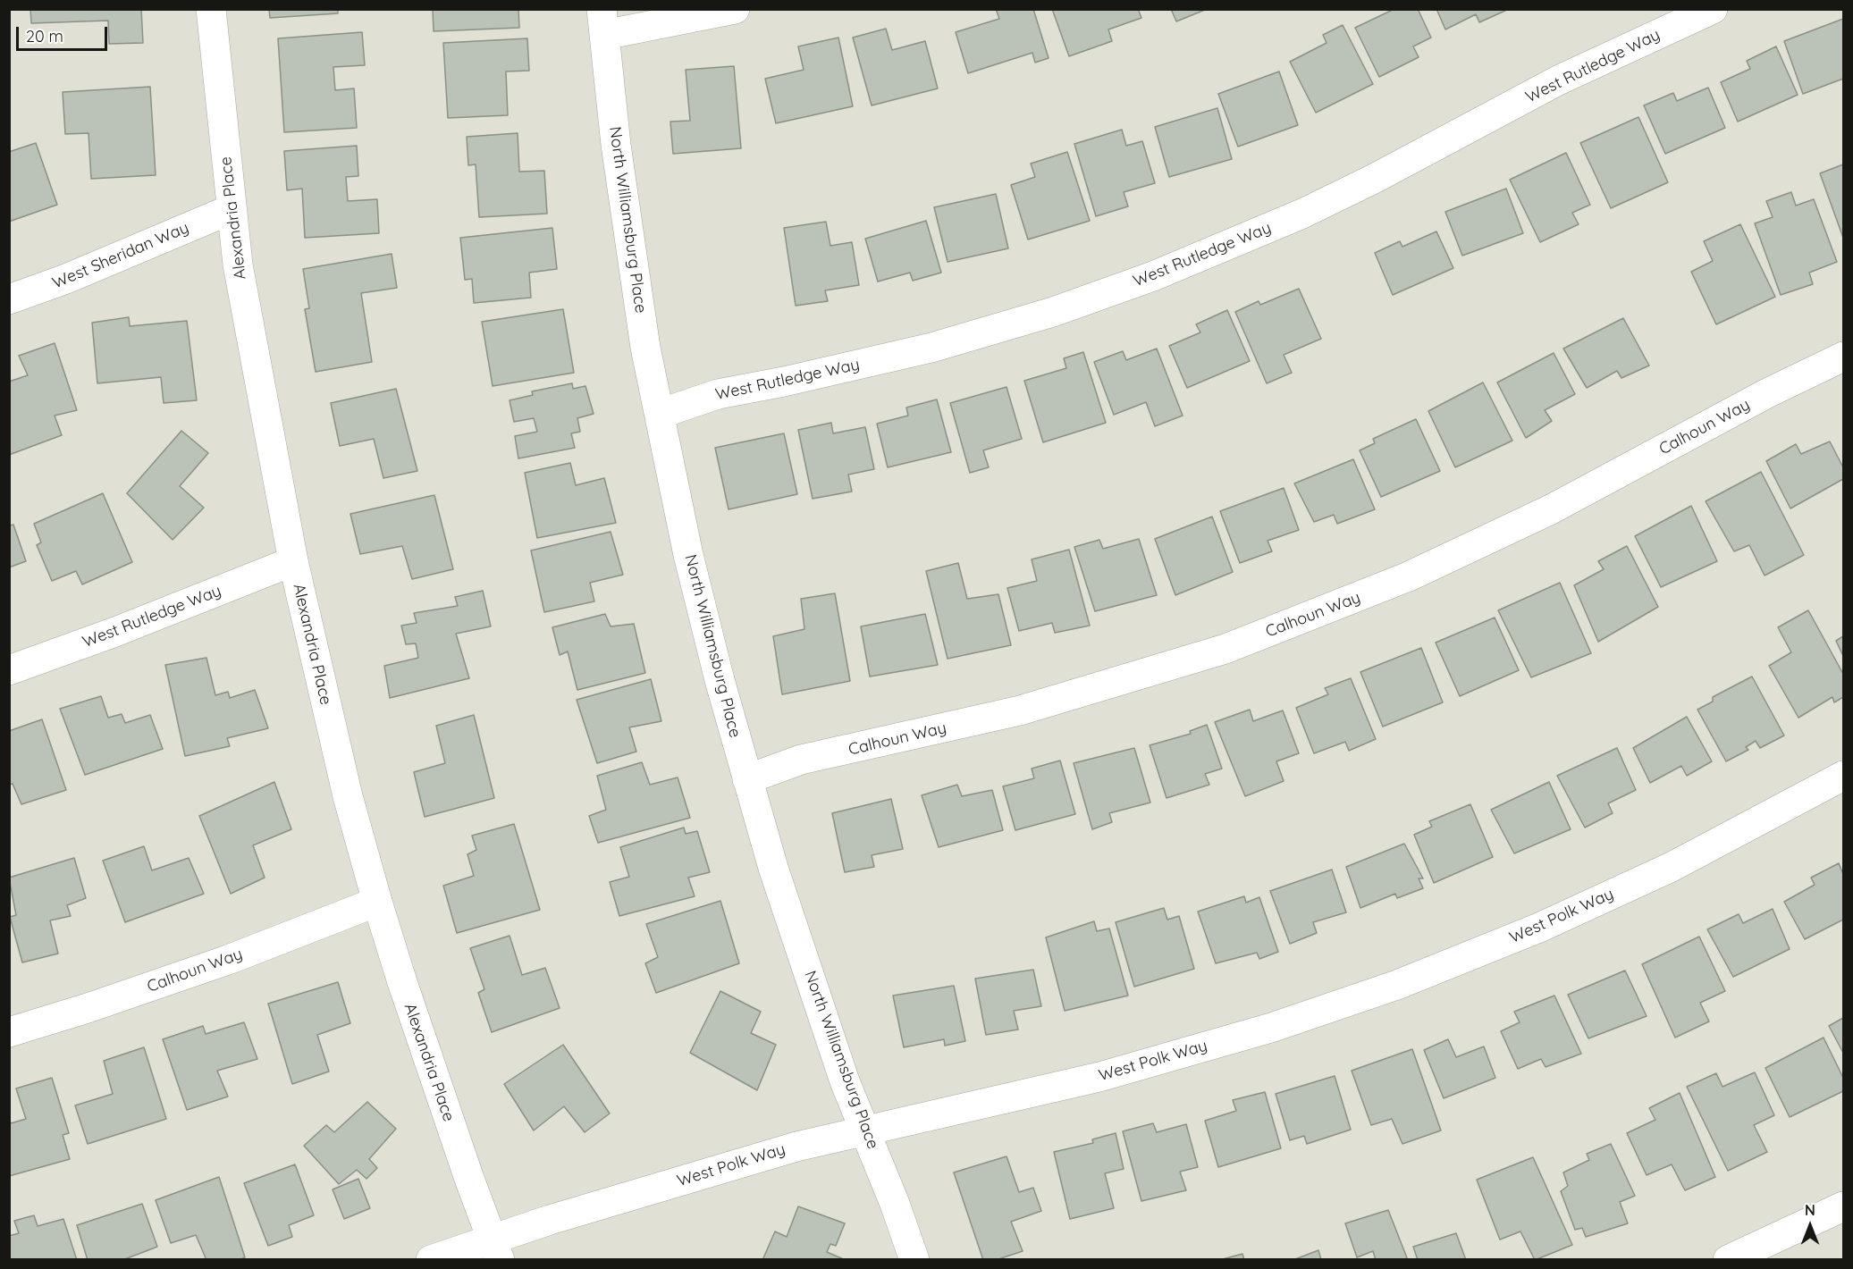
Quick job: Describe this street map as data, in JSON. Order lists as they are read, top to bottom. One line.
{"streets":{"street":["West Rutledge Way","Alexandria Place","North Williamsburg Place","West Sheridan Way","Calhoun Way","West Polk Way"]},"crossings":[["West Rutledge Way","Alexandria Place"],["West Rutledge Way","North Williamsburg Place"],["Alexandria Place","West Sheridan Way"],["Alexandria Place","Calhoun Way"],["Alexandria Place","West Polk Way"],["North Williamsburg Place","Calhoun Way"],["North Williamsburg Place","West Polk Way"]],"scale_bar":"20 m","north":"top"}
